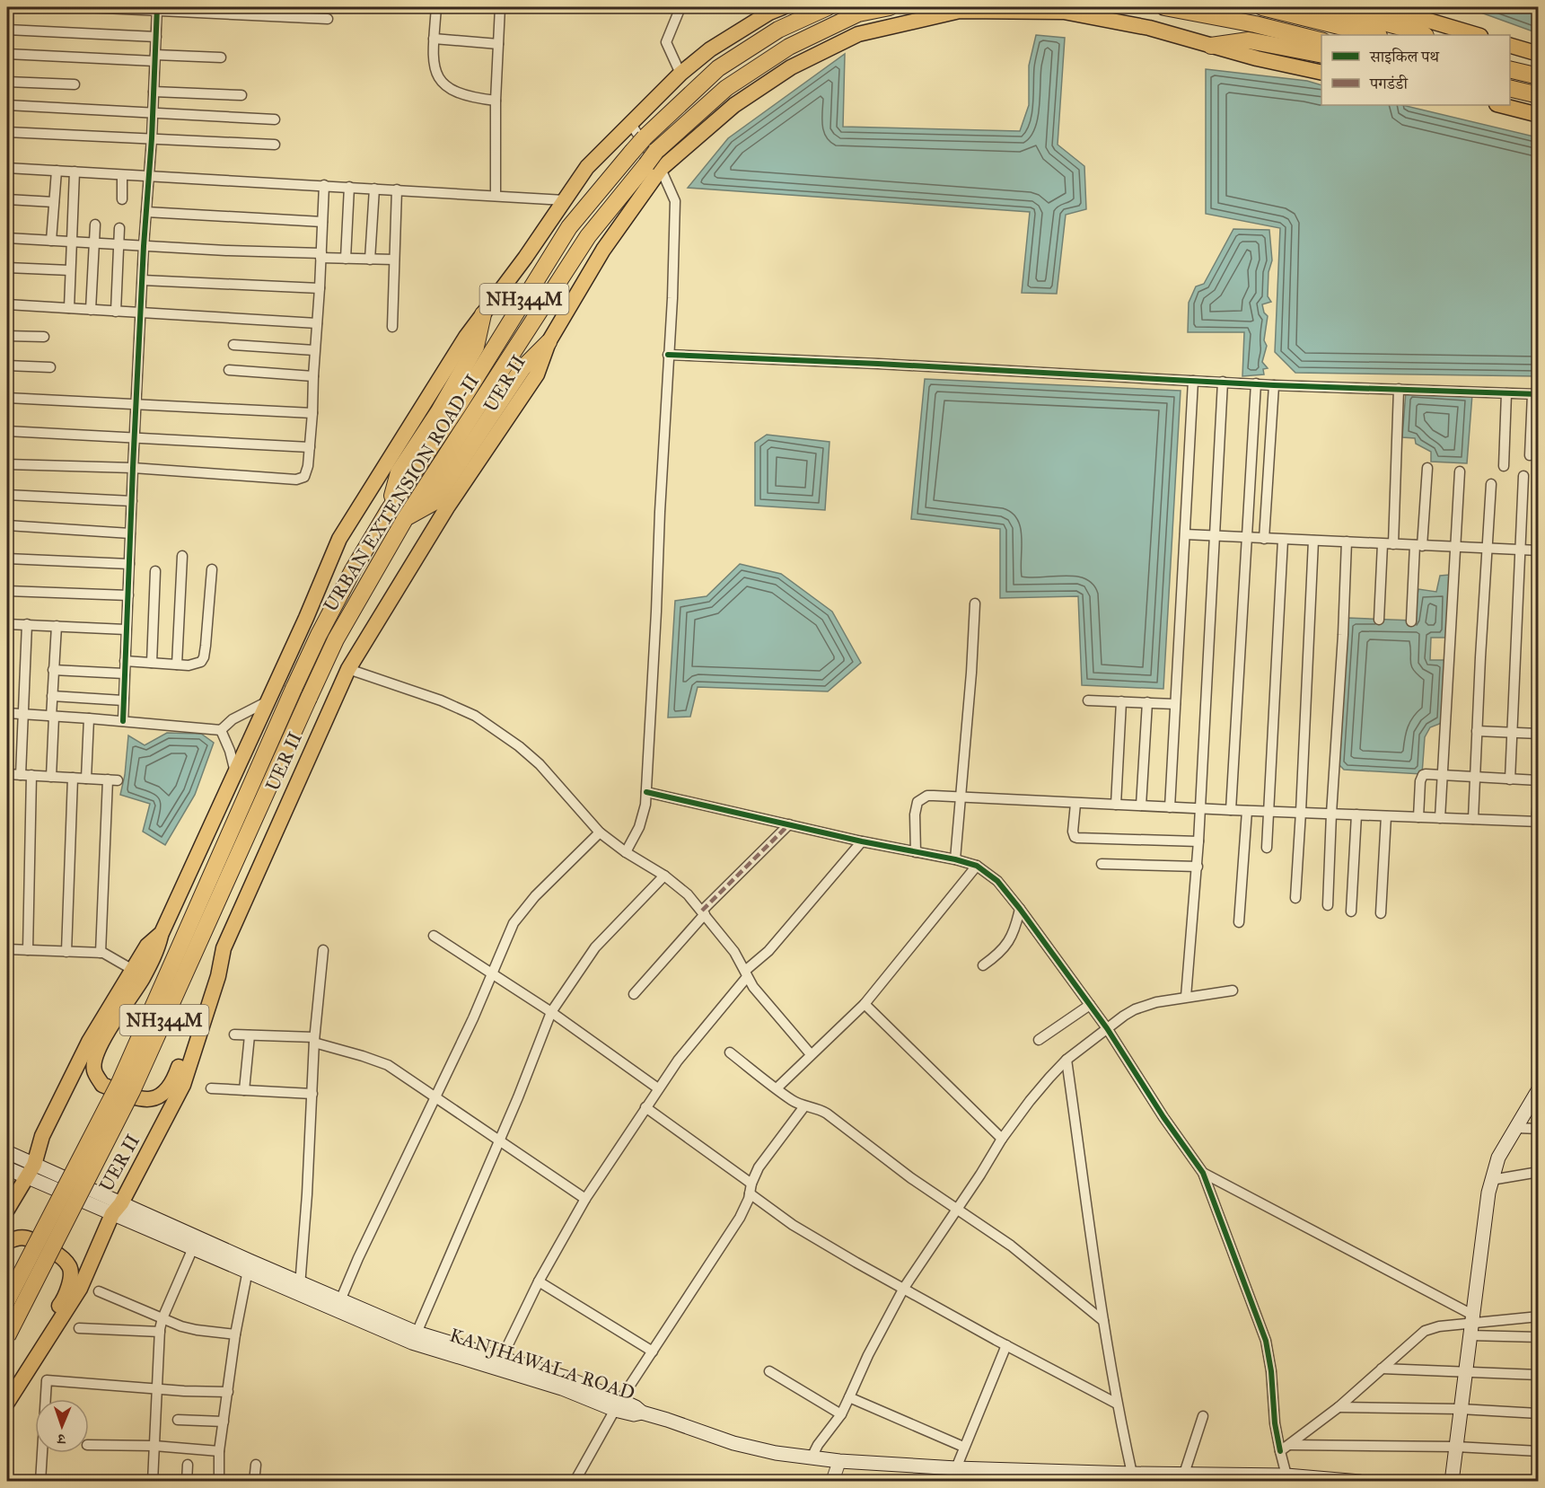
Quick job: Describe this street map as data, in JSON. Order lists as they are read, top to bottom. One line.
{"streets":{"highway":["NH344M","URBAN EXTENSION ROAD-II"],"main road":["UER II","KANJHAWALA ROAD"]},"crossings":[["UER II","URBAN EXTENSION ROAD-II"],["UER II","KANJHAWALA ROAD"]],"legend":["साइकिल पथ","पगडंडी"],"north":"bottom"}
